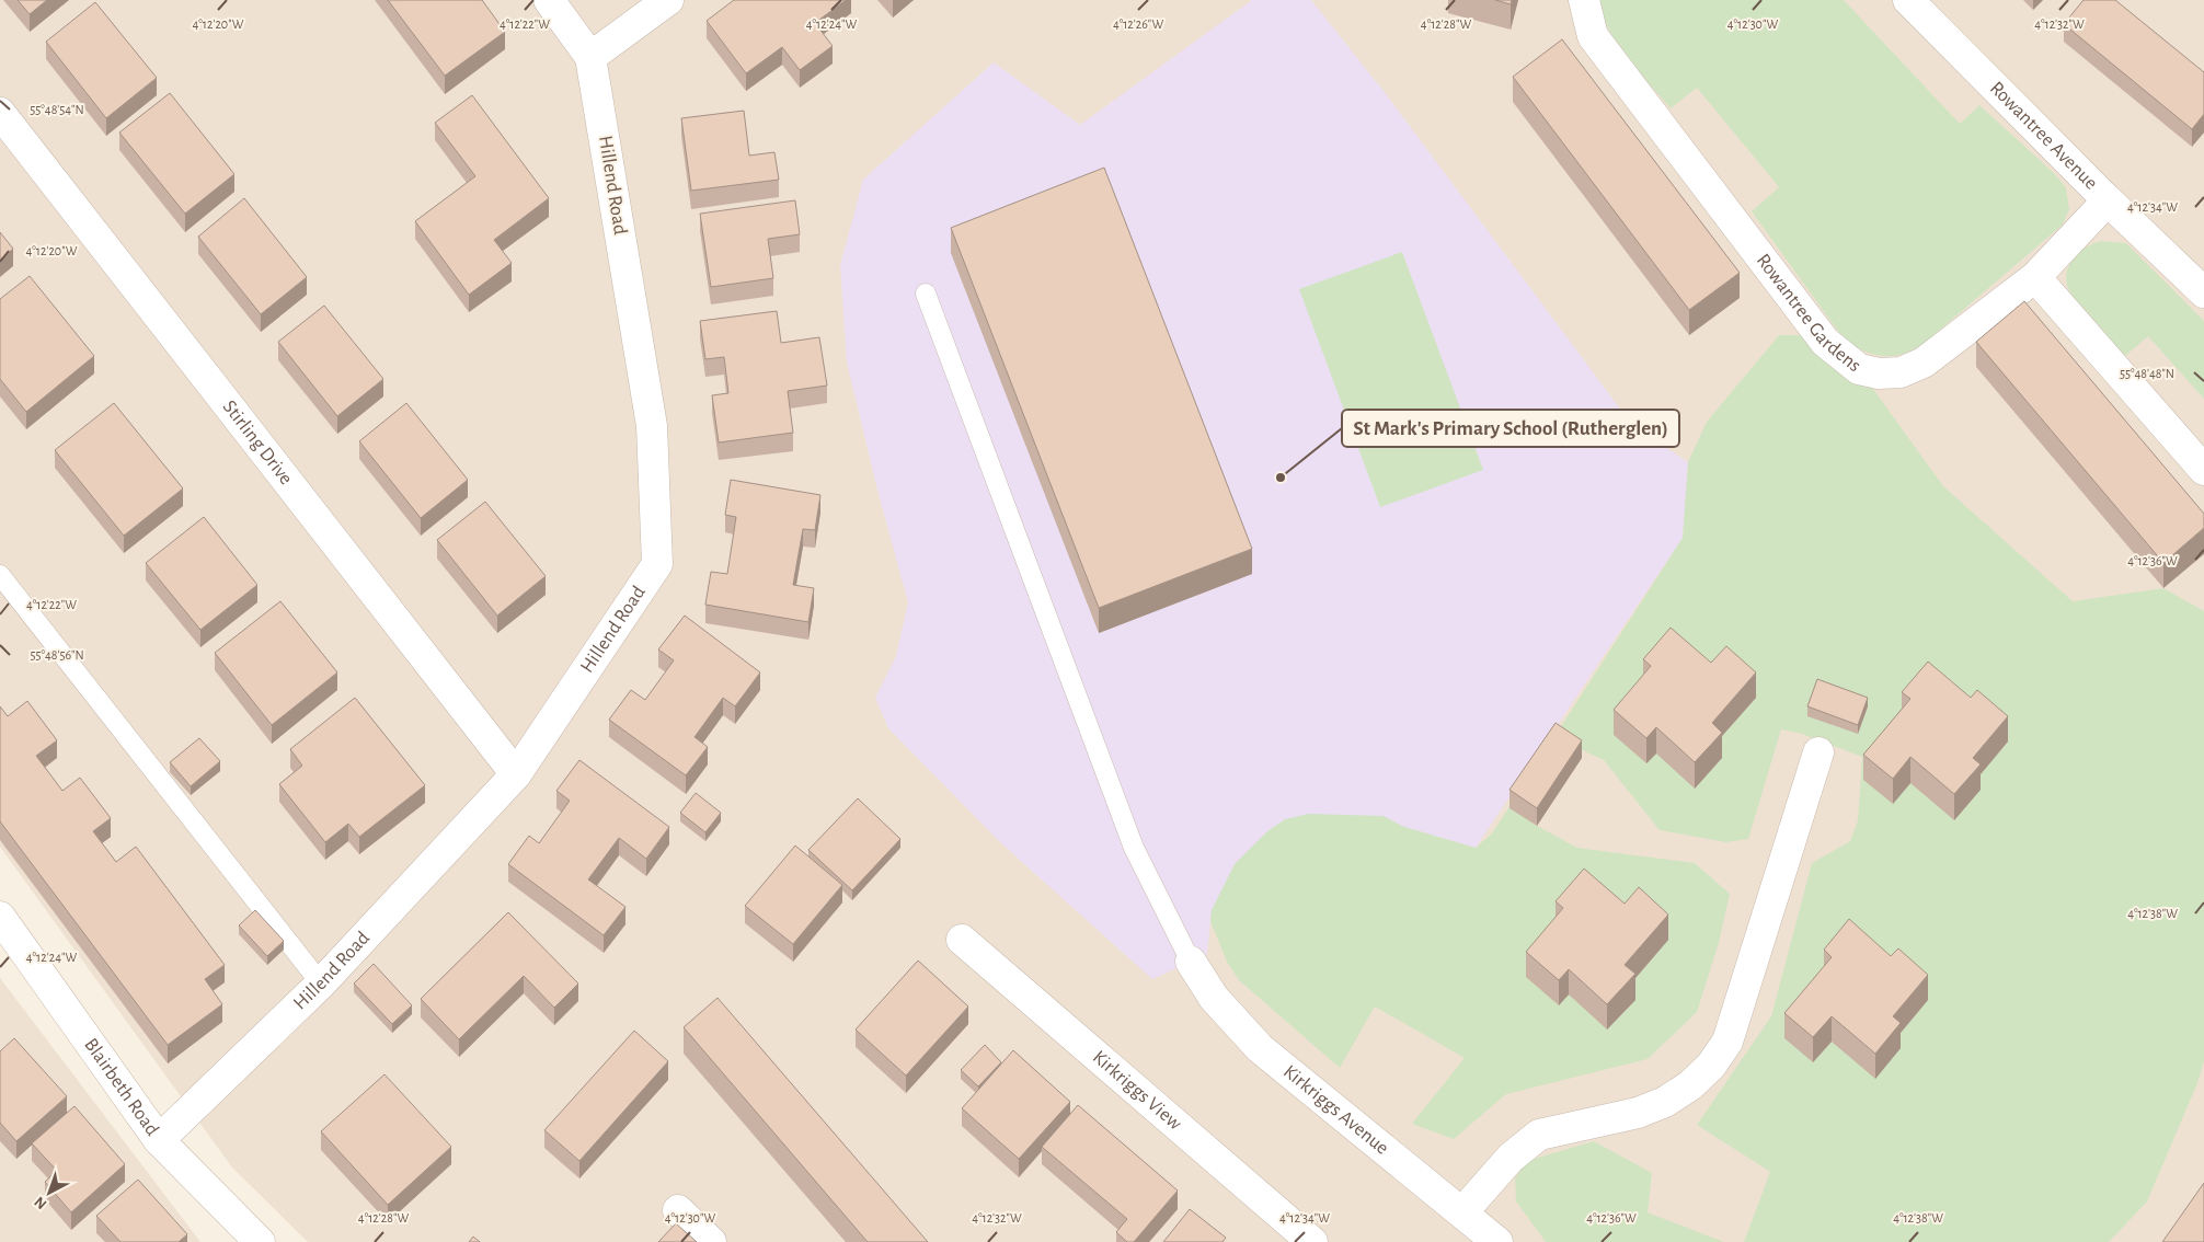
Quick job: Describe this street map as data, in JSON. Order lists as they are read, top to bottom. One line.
{"streets":{"street":["Rowantree Avenue","Hillend Road","Rowantree Gardens","Stirling Drive","Blairbeth Road","Kirkriggs View","Kirkriggs Avenue"]},"crossings":[["Rowantree Avenue","Rowantree Gardens"],["Hillend Road","Stirling Drive"],["Hillend Road","Blairbeth Road"]],"places":["St Mark's Primary School (Rutherglen)"],"north":"bottom left","coordinates":["4°12'20\"W","4°12'22\"W","4°12'24\"W","4°12'26\"W","4°12'28\"W","4°12'30\"W","4°12'32\"W","55°48'54\"N","4°12'34\"W","55°48'48\"N","4°12'36\"W","55°48'56\"N","4°12'38\"W"]}
